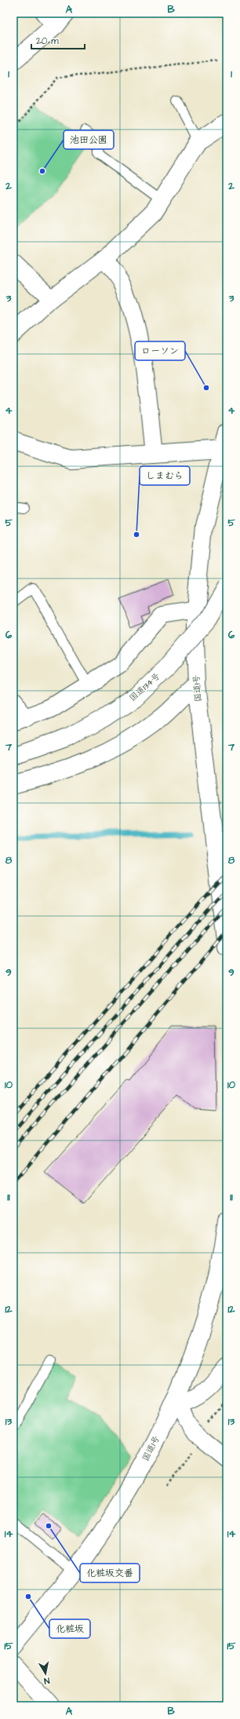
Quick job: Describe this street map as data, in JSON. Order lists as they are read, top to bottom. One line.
{"streets":{"main road":["国道134号","国道1号"]},"places":["池田公園","ローソン","しまむら","化粧坂交番","化粧坂"],"scale_bar":"20 m","north":"bottom","grid":{"columns":["A","B"],"rows":["1","2","3","4","5","6","7","8","9","10","11","12","13","14","15"]}}
